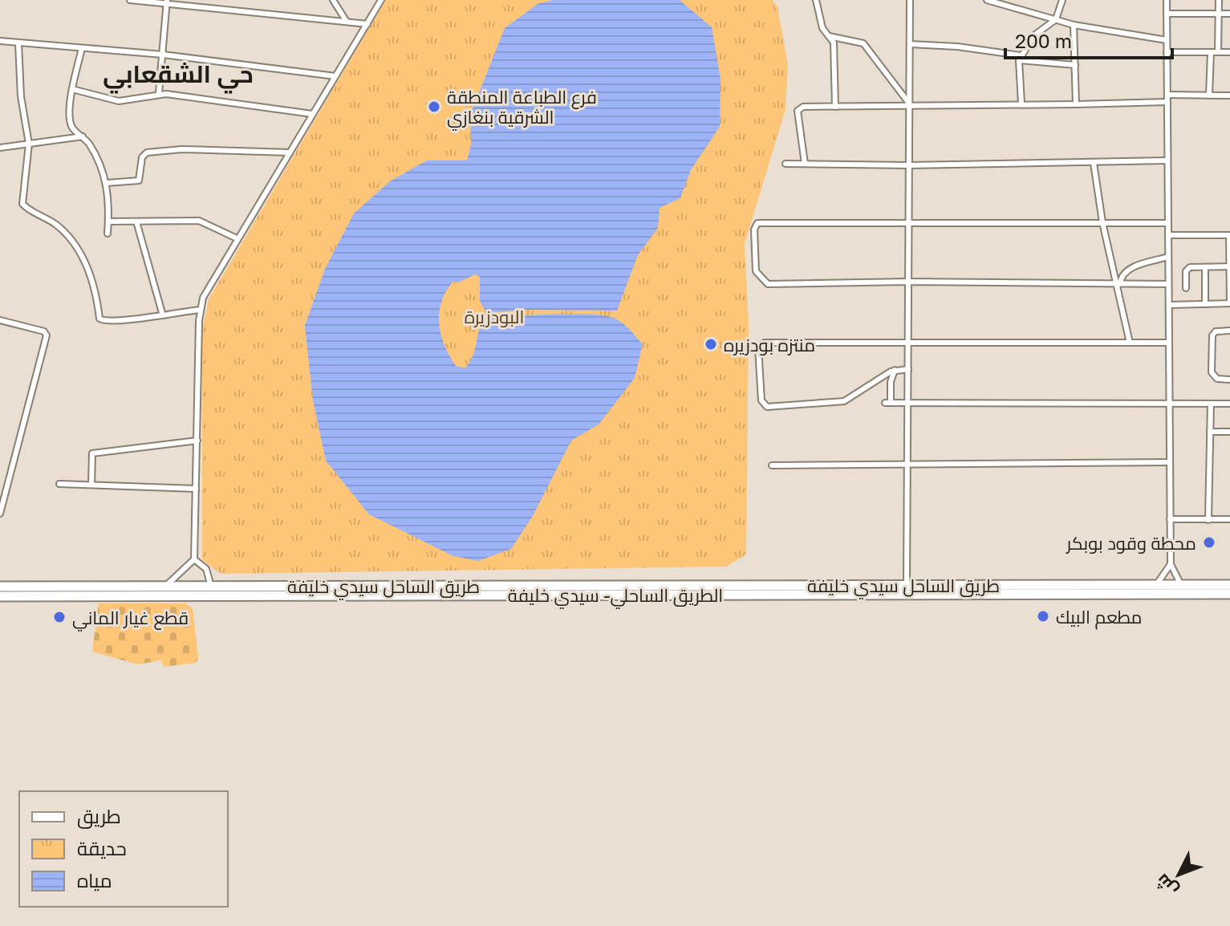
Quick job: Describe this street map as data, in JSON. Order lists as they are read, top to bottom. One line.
{"streets":{"highway":["طريق الساحل سيدي خليفة","الطريق الساحلي- سيدي خليفة"]},"crossings":[["طريق الساحل سيدي خليفة","الطريق الساحلي- سيدي خليفة"]],"districts":["حي الشقعابي"],"parks":["البودزيرة"],"places":["فرع الطباعة المنطقة الشرقية بنغازي","منتزه بودزيره","محطة وقود بوبكر","مطعم البيك","قطع غيار الماني"],"legend":["طريق","حديقة","مياه"],"scale_bar":"200 m","north":"bottom left"}
